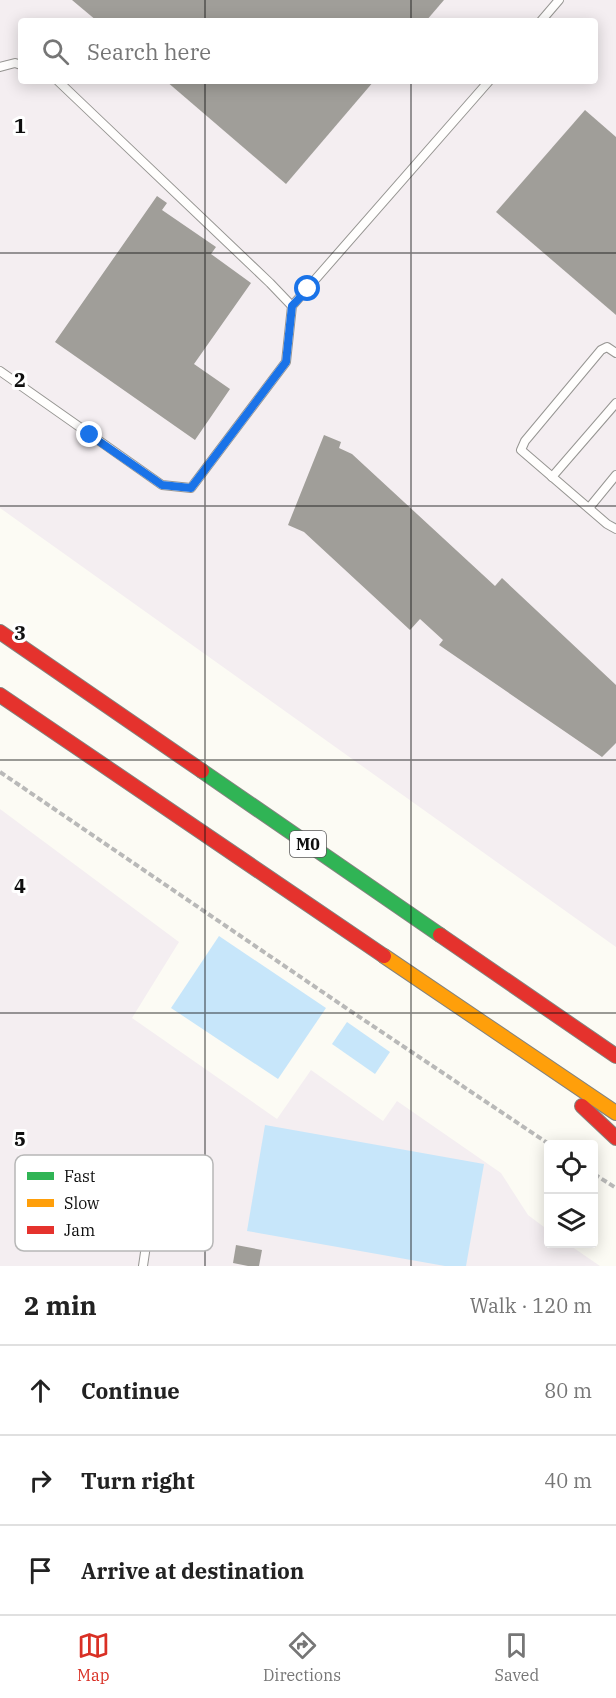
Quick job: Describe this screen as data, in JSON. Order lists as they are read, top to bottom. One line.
{"streets":{"highway":["M0"]},"legend":["Fast","Slow","Jam"],"page":{"search":"Search here","heading":["2 min","Walk · 120 m"],"list":[["Continue","80 m"],["Turn right","40 m"],"Arrive at destination"],"nav":["Map","Directions","Saved"]},"grid":{"rows":["1","2","3","4","5"]}}
